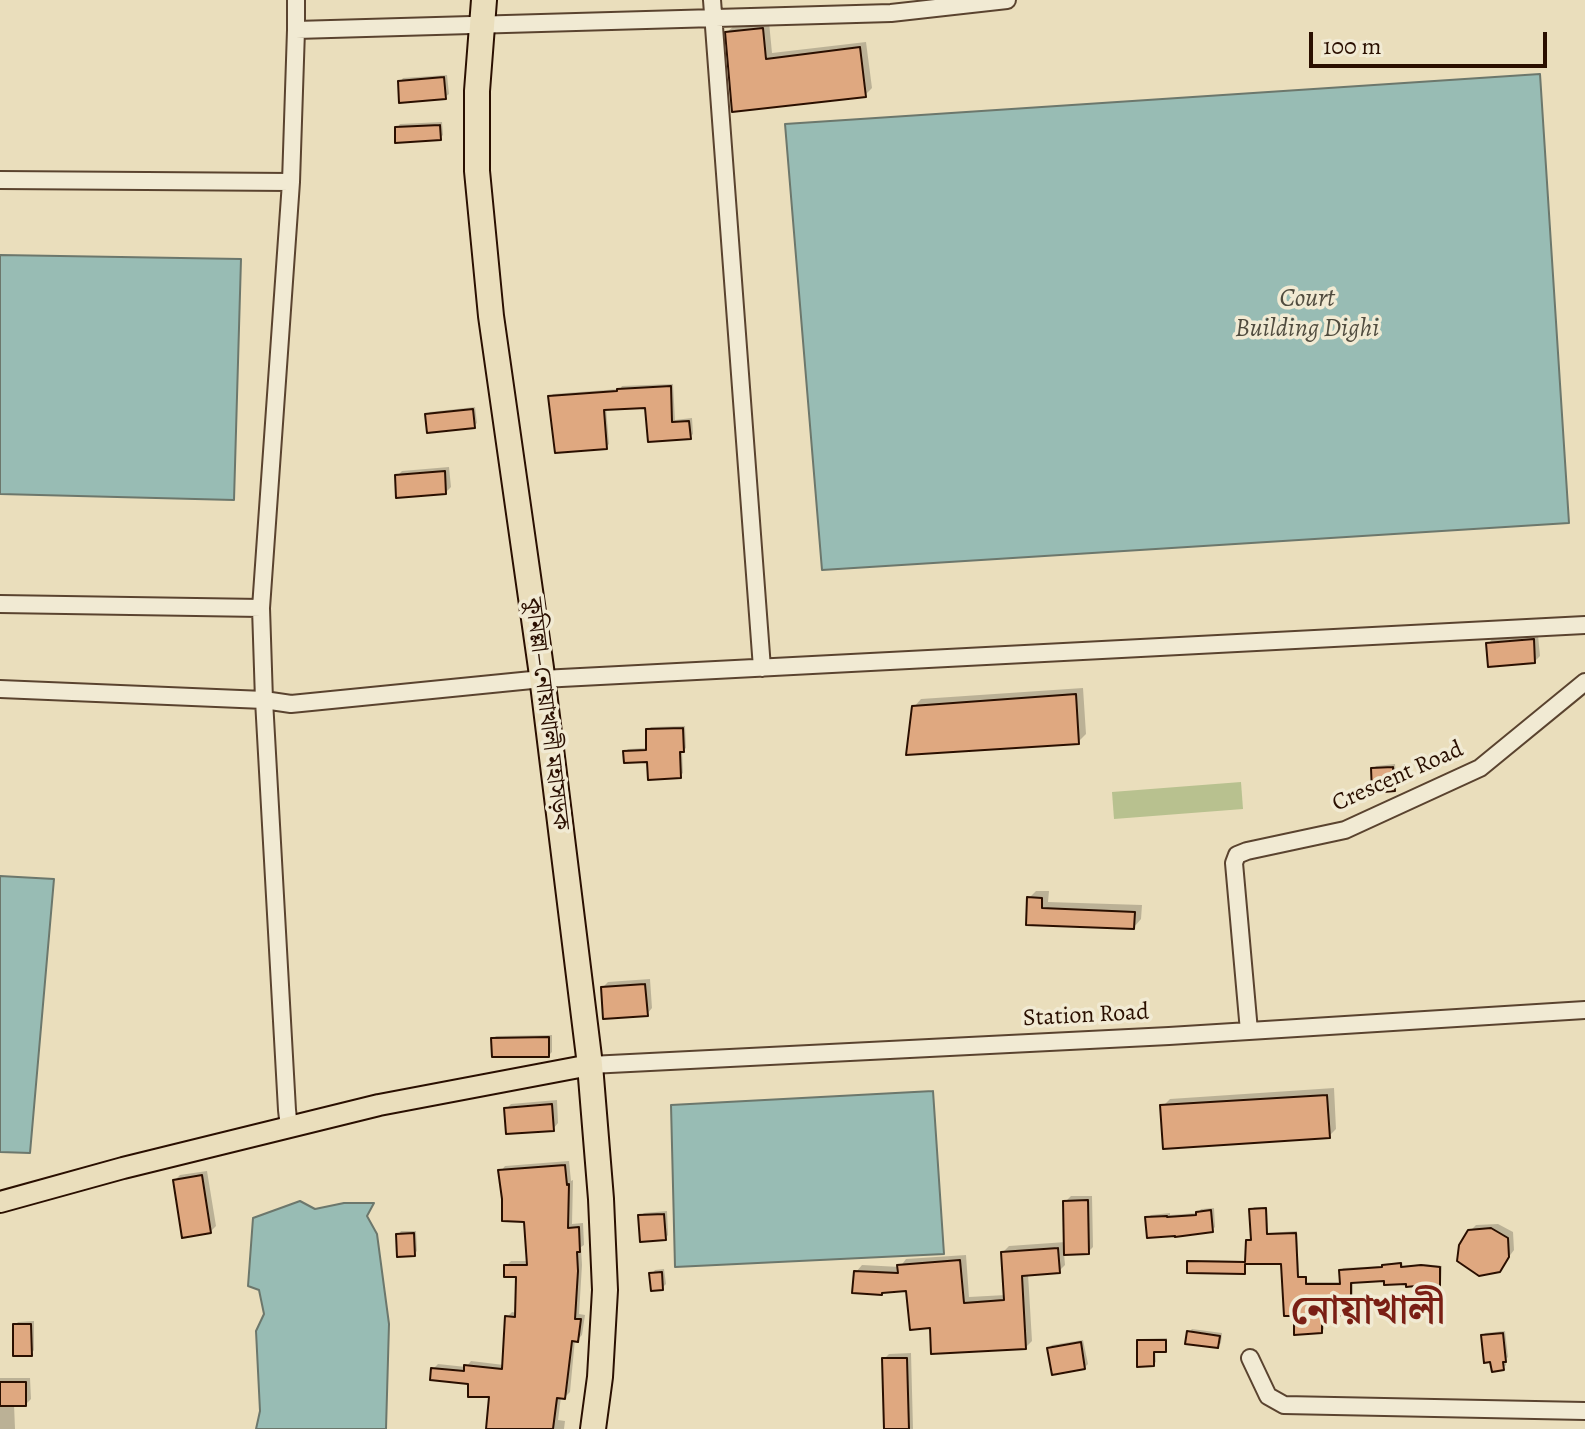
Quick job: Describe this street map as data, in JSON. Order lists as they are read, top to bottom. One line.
{"streets":{"highway":["কুমিল্লা–নোয়াখালী মহাসড়ক"],"street":["Crescent Road","Station Road"]},"crossings":[["কুমিল্লা–নোয়াখালী মহাসড়ক","Station Road"],["Crescent Road","Station Road"]],"districts":["নোয়াখালী"],"water":["Court Building Dighi"],"scale_bar":"100 m"}
